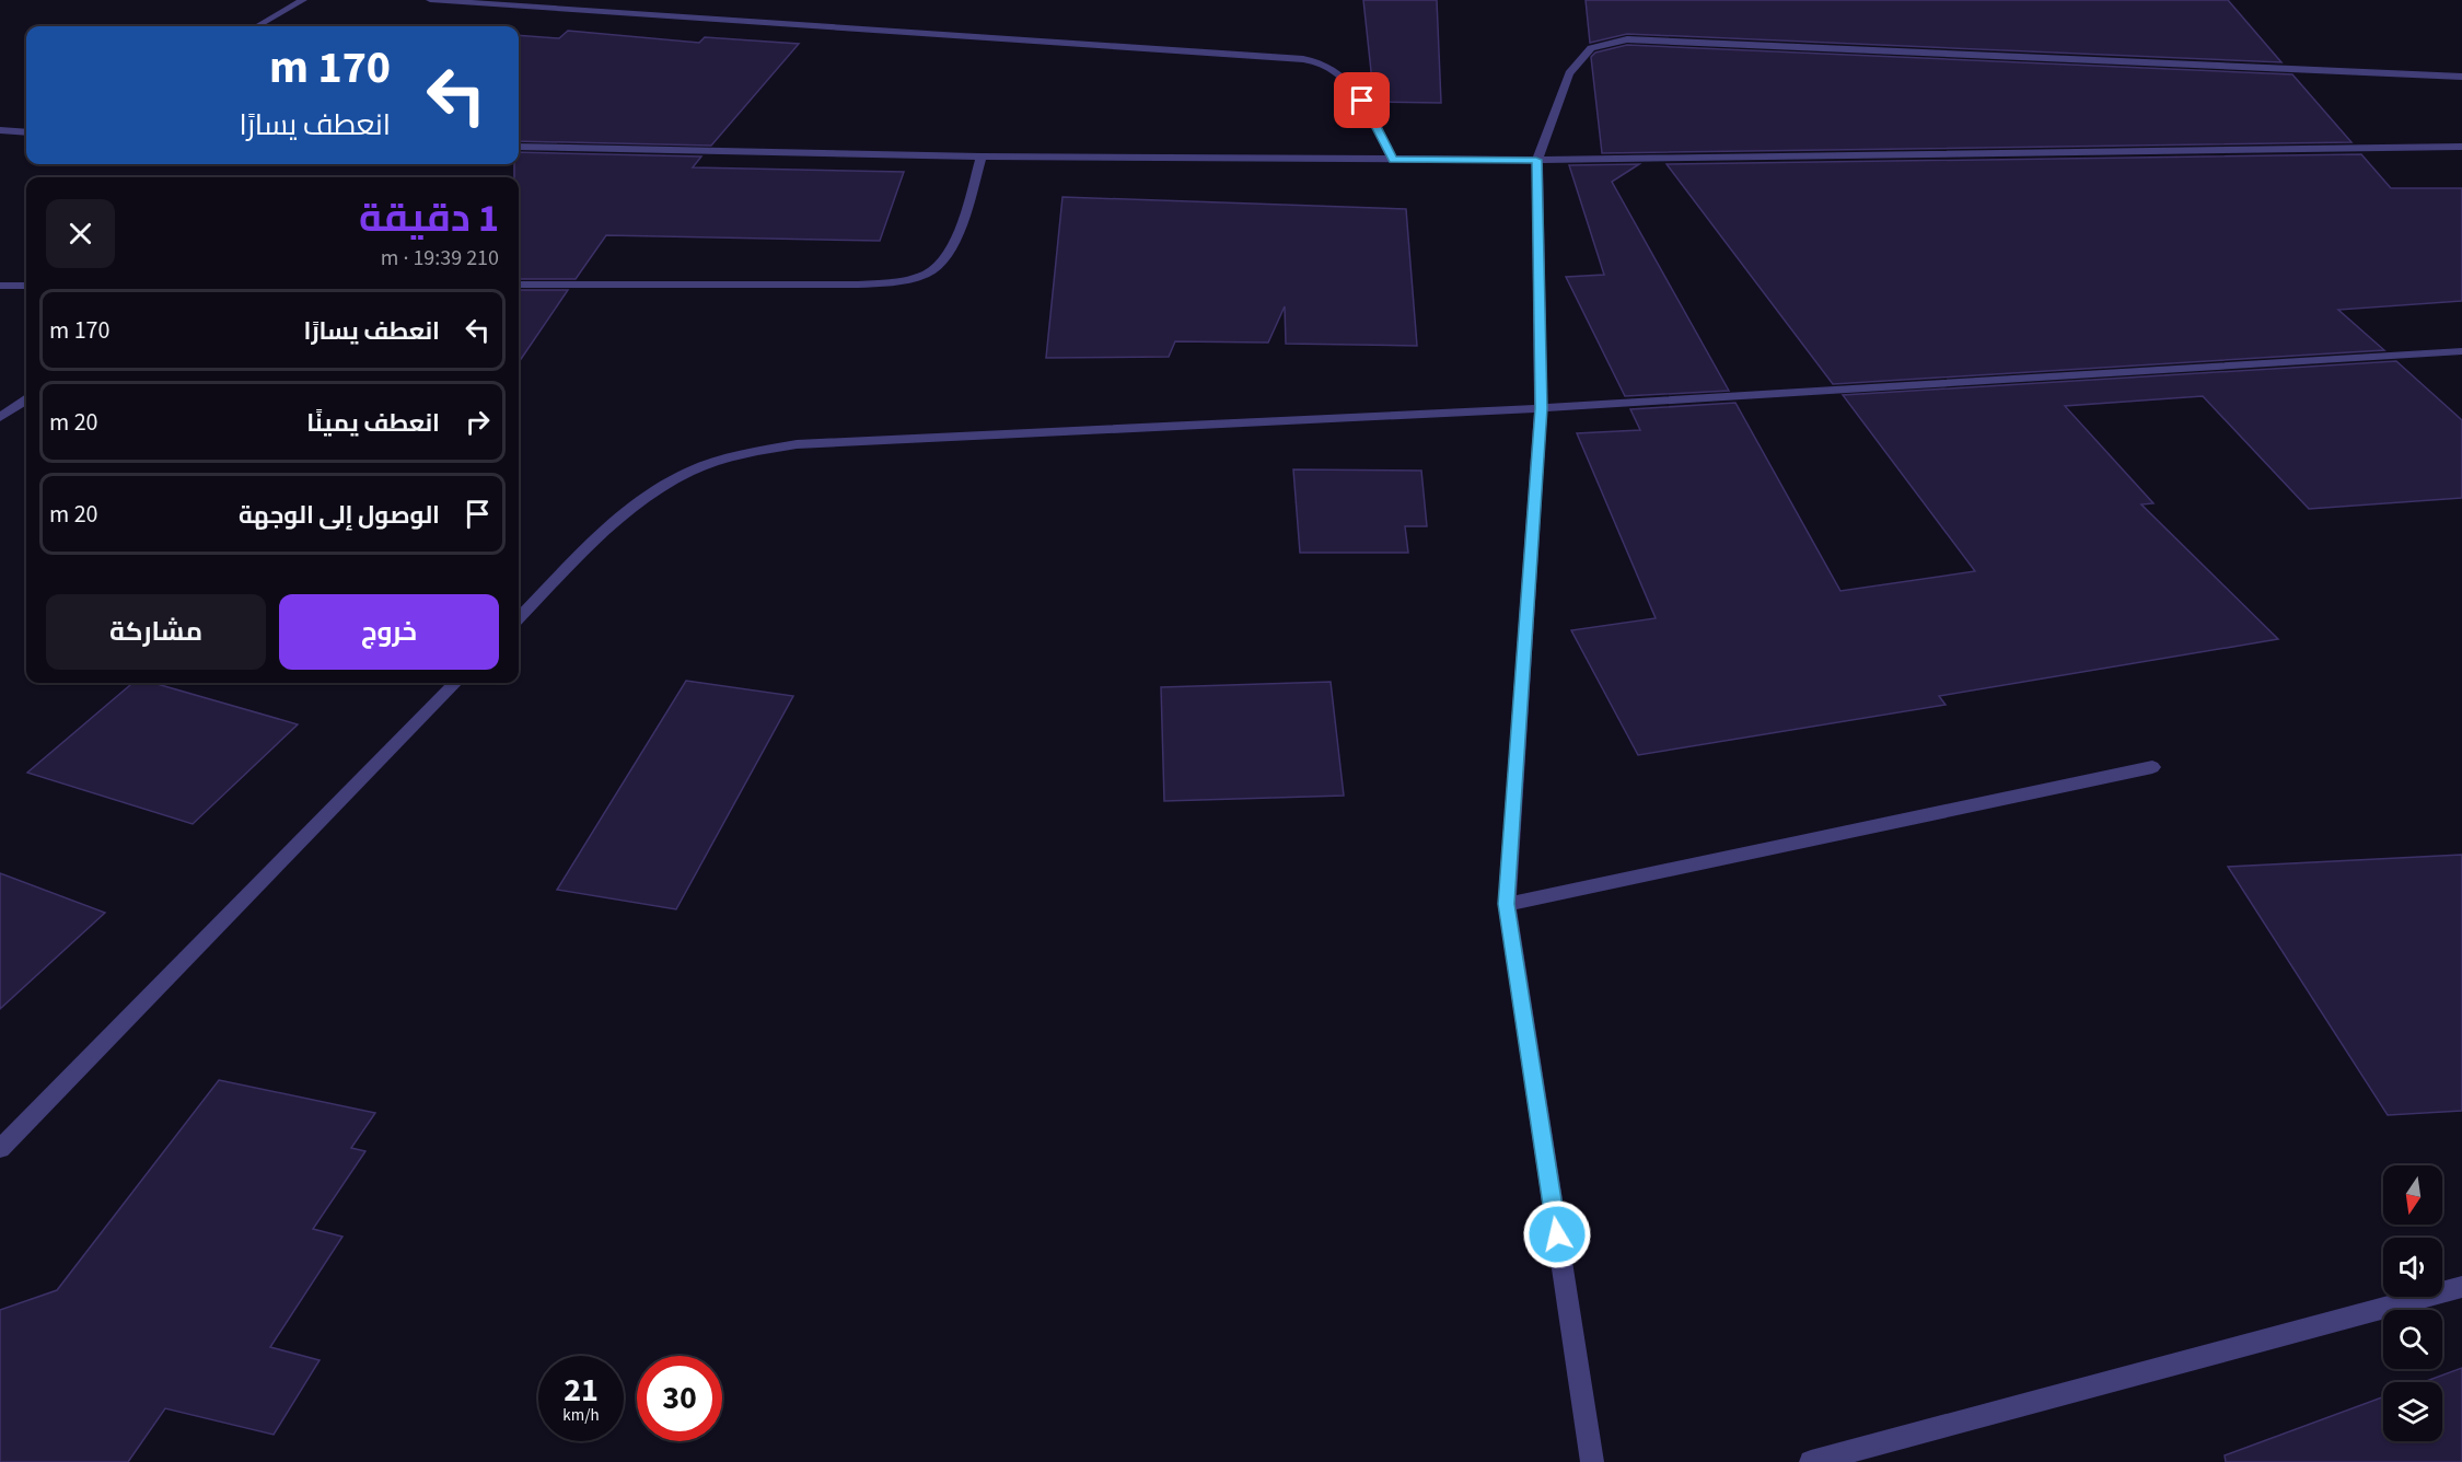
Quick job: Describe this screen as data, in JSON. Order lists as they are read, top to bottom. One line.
{"north":"bottom","page":{"turn":["170 m","انعطف يسارًا"],"heading":["1 دقيقة","210 m · 19:39"],"list":[{"name":"انعطف يسارًا","value":"170 m"},{"name":"انعطف يمينًا","value":"20 m"},{"name":"الوصول إلى الوجهة","value":"20 m"}],"buttons":["خروج","مشاركة"],"speed":"21 km/h","limit":"30"}}
